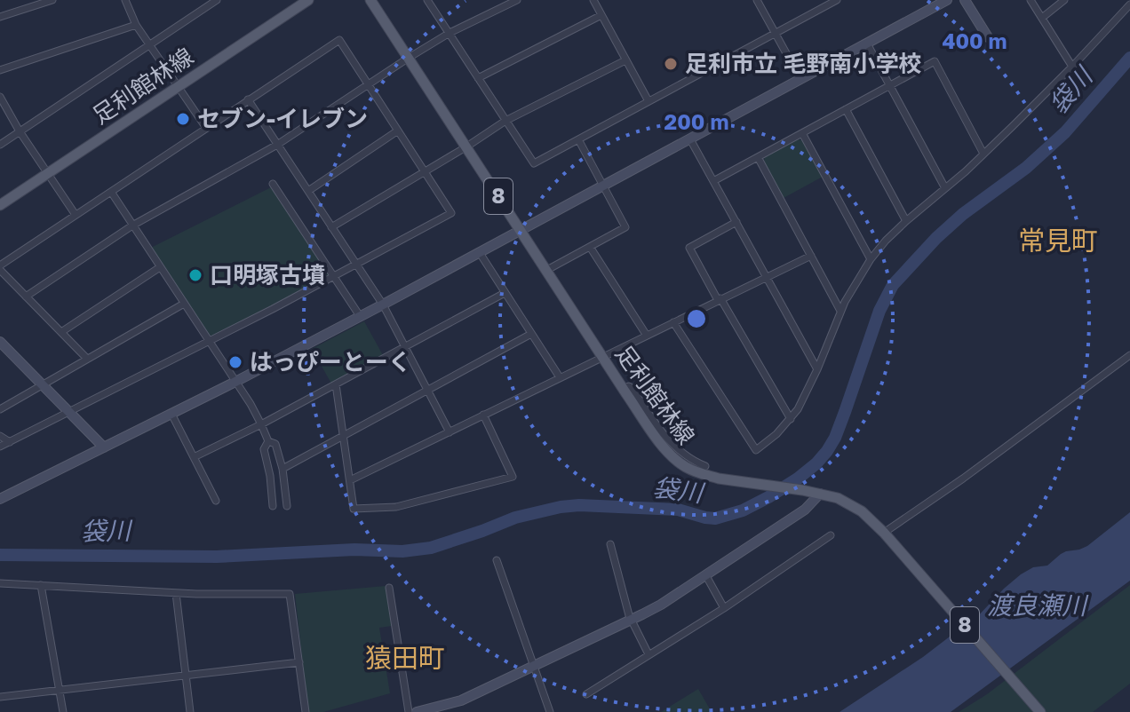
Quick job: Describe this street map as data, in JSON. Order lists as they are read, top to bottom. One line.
{"streets":{"main road":["足利館林線","8"]},"districts":["常見町","猿田町"],"water":["袋川","渡良瀬川"],"places":["足利市立 毛野南小学校","セブン-イレブン","口明塚古墳","はっぴーとーく"],"rings":["400 m","200 m"]}
